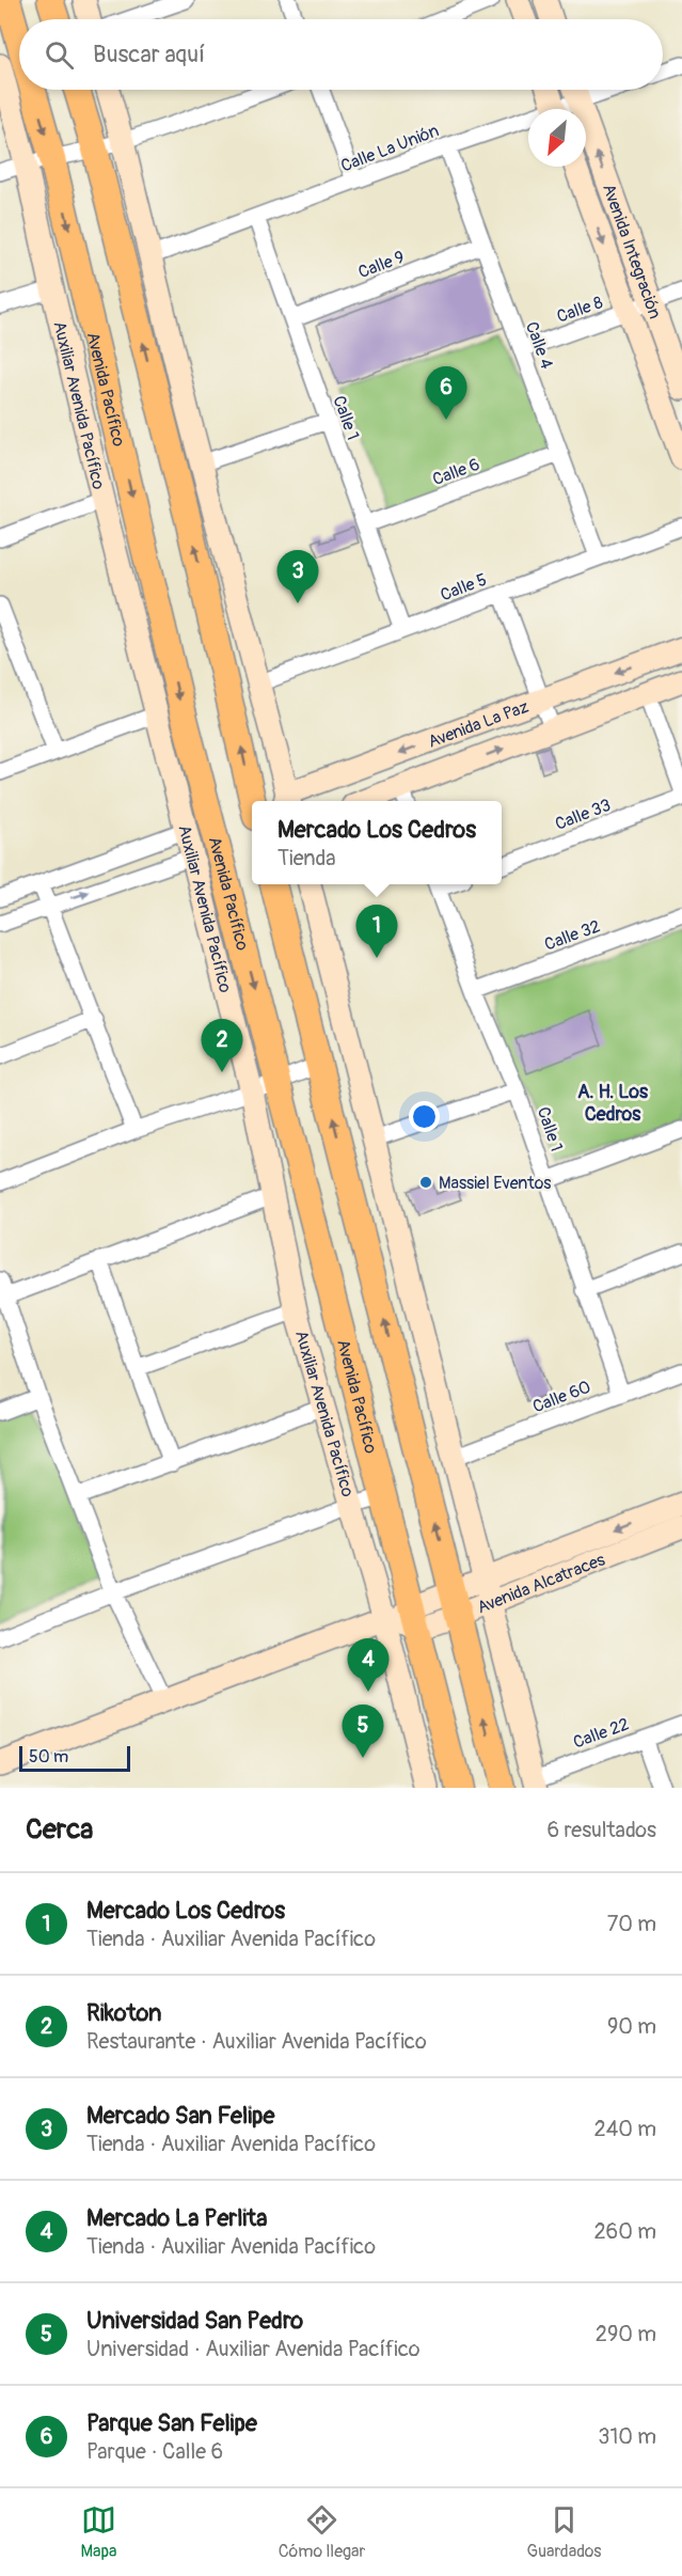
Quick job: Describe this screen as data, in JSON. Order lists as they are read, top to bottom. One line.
{"streets":{"main road":["Avenida Integración","Avenida Pacífico","Auxiliar Avenida Pacífico","Avenida La Paz","Avenida Alcatraces"],"street":["Calle La Unión","Calle 9","Calle 8","Calle 4","Calle 1","Calle 6","Calle 5","Calle 33","Calle 32","Calle 60","Calle 22"]},"crossings":[["Calle La Unión","Avenida Integración"],["Calle La Unión","Calle 4"],["Calle La Unión","Calle 1"],["Avenida Integración","Calle 8"],["Calle 9","Calle 4"],["Calle 9","Calle 1"],["Calle 8","Calle 4"],["Calle 4","Calle 6"],["Calle 4","Calle 5"],["Avenida Pacífico","Auxiliar Avenida Pacífico"],["Calle 1","Calle 6"],["Calle 1","Calle 5"],["Calle 1","Calle 32"],["Calle 1","Calle 60"]],"districts":["A. H. Los Cedros"],"places":["Massiel Eventos"],"scale_bar":"50 m","north":"bottom left","page":{"search":"Buscar aquí","pins":["6","3","1","2","4","5"],"popup":["Mercado Los Cedros","Tienda"],"scale":"50 m","heading":["Cerca","6 resultados"],"list":[{"mark":"1","name":"Mercado Los Cedros","note":"Tienda · Auxiliar Avenida Pacífico","value":"70 m"},{"mark":"2","name":"Rikoton","note":"Restaurante · Auxiliar Avenida Pacífico","value":"90 m"},{"mark":"3","name":"Mercado San Felipe","note":"Tienda · Auxiliar Avenida Pacífico","value":"240 m"},{"mark":"4","name":"Mercado La Perlita","note":"Tienda · Auxiliar Avenida Pacífico","value":"260 m"},{"mark":"5","name":"Universidad San Pedro","note":"Universidad · Auxiliar Avenida Pacífico","value":"290 m"},{"mark":"6","name":"Parque San Felipe","note":"Parque · Calle 6","value":"310 m"}],"nav":["Mapa","Cómo llegar","Guardados"]}}
